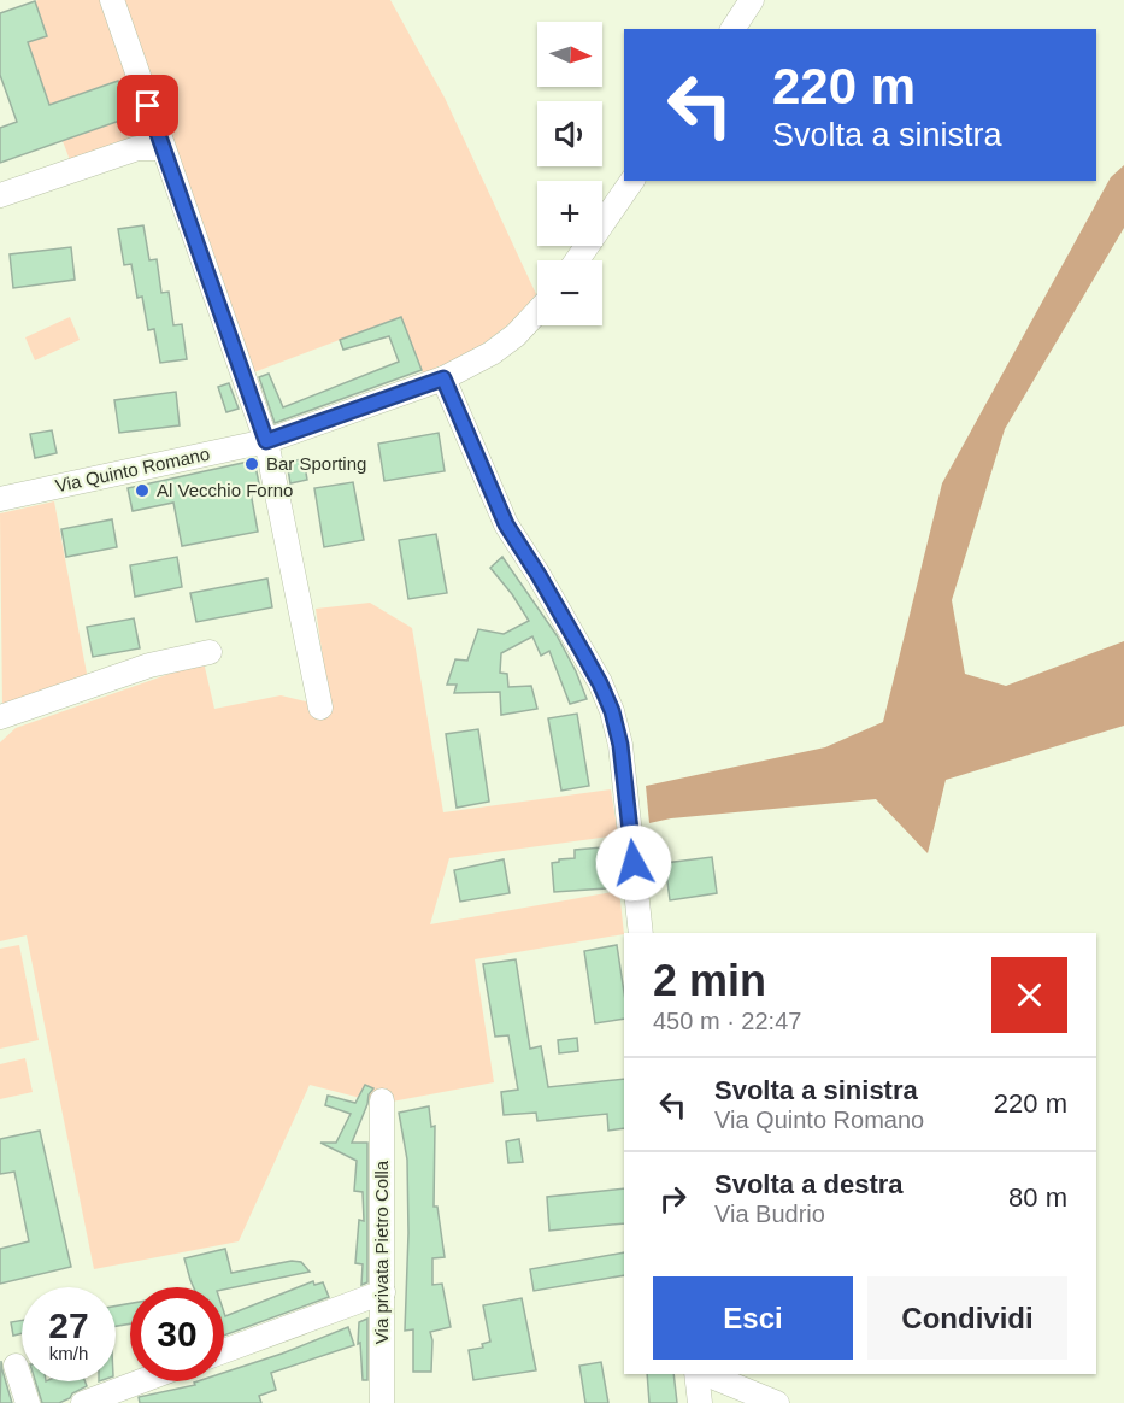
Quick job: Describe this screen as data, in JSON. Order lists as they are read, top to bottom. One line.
{"streets":{"street":["Via Quinto Romano","Via privata Pietro Colla"]},"places":["Bar Sporting","Al Vecchio Forno"],"north":"right","page":{"map_buttons":["+","−"],"turn":["220 m","Svolta a sinistra"],"heading":["2 min","450 m · 22:47"],"list":[{"name":"Svolta a sinistra","note":"Via Quinto Romano","value":"220 m"},{"name":"Svolta a destra","note":"Via Budrio","value":"80 m"}],"buttons":["Esci","Condividi"],"speed":"27 km/h","limit":"30"}}
